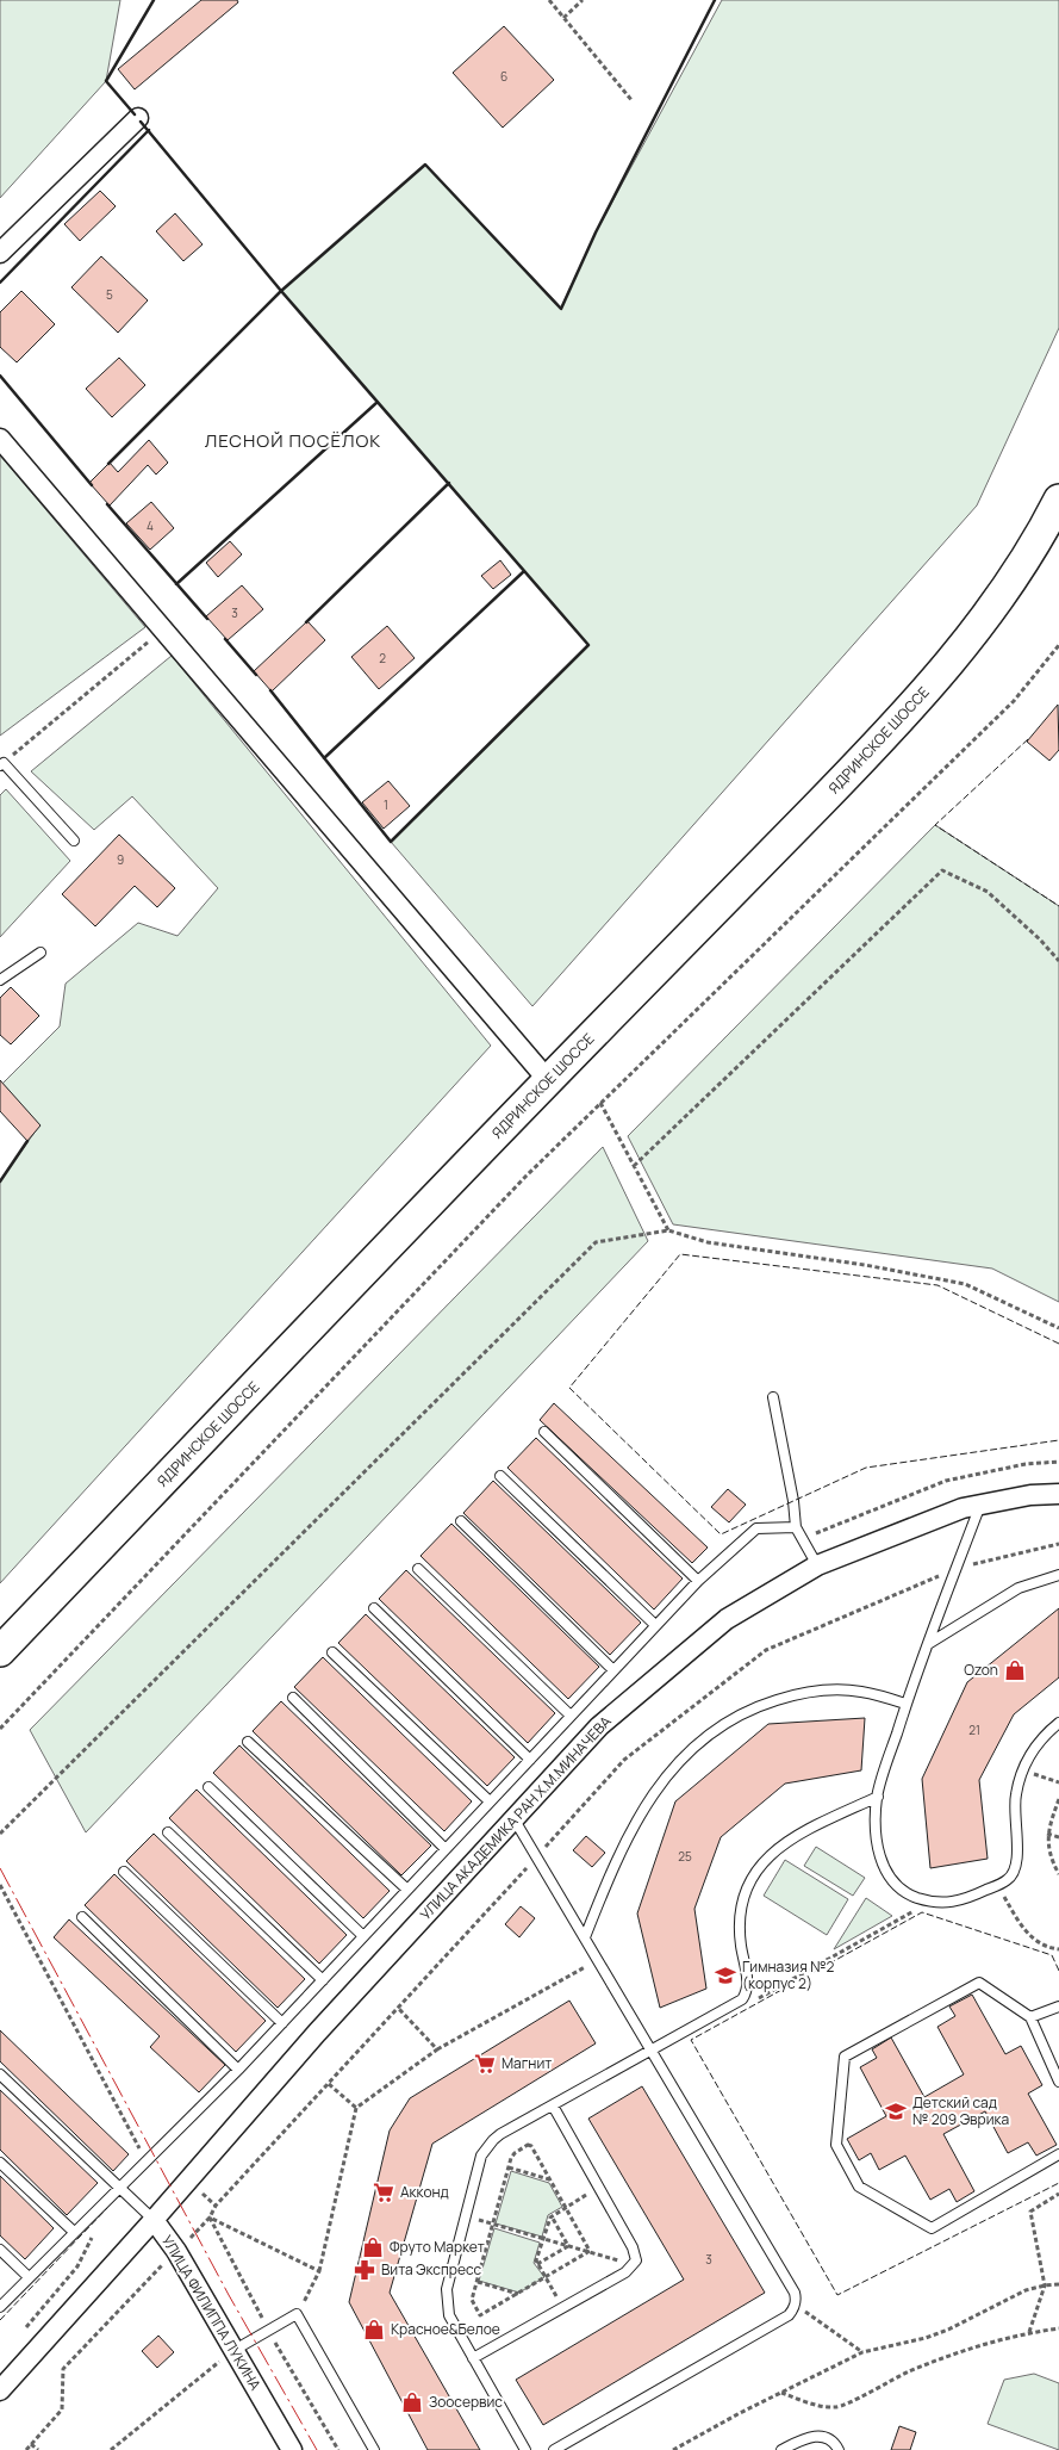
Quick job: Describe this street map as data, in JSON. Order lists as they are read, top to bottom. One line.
{"streets":{"main road":["ЯДРИНСКОЕ ШОССЕ"],"street":["УЛИЦА АКАДЕМИКА РАН Х.М.МИНАЧЕВА","УЛИЦА ФИЛИППА ЛУКИНА"]},"crossings":[["УЛИЦА АКАДЕМИКА РАН Х.М.МИНАЧЕВА","УЛИЦА ФИЛИППА ЛУКИНА"]],"districts":["ЛЕСНОЙ ПОСЁЛОК"],"places":{"shop":["Ozon","Фруто Маркет","Красное&Белое","Зоосервис"],"school or university":["Гимназия №2 (корпус 2)","Детский сад № 209 Эврика"],"supermarket":["Магнит","Акконд"],"pharmacy":["Вита Экспресс"]},"house_numbers":["6","5","4","3","2","1","9","21","25","3"]}
